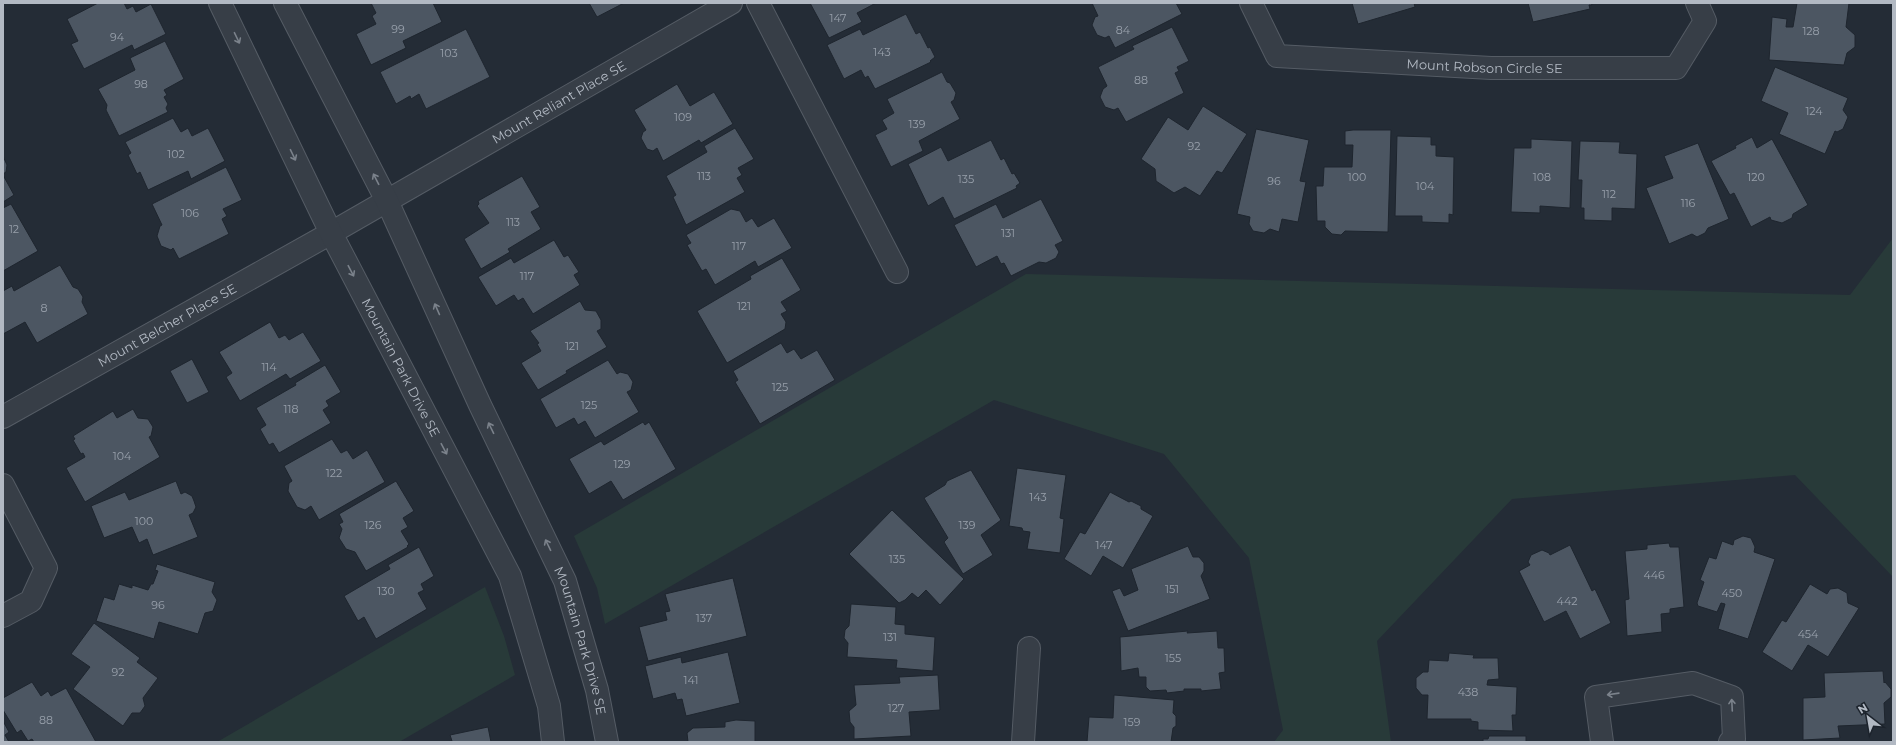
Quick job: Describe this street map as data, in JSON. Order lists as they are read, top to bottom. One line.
{"streets":{"street":["Mount Robson Circle SE","Mount Reliant Place SE","Mount Belcher Place SE","Mountain Park Drive SE"]},"crossings":[["Mount Reliant Place SE","Mount Belcher Place SE"],["Mount Reliant Place SE","Mountain Park Drive SE"],["Mount Belcher Place SE","Mountain Park Drive SE"]],"house_numbers":["147","99","84","128","94","143","103","88","98","124","109","139","92","102","113","100","108","120","135","96","104","112","116","106","113","12","131","117","117","121","8","121","114","125","125","118","104","129","122","143","100","126","139","147","135","446","151","130","450","442","96","137","454","131","155","92","141","438","127","88","159"],"north":"top left"}
